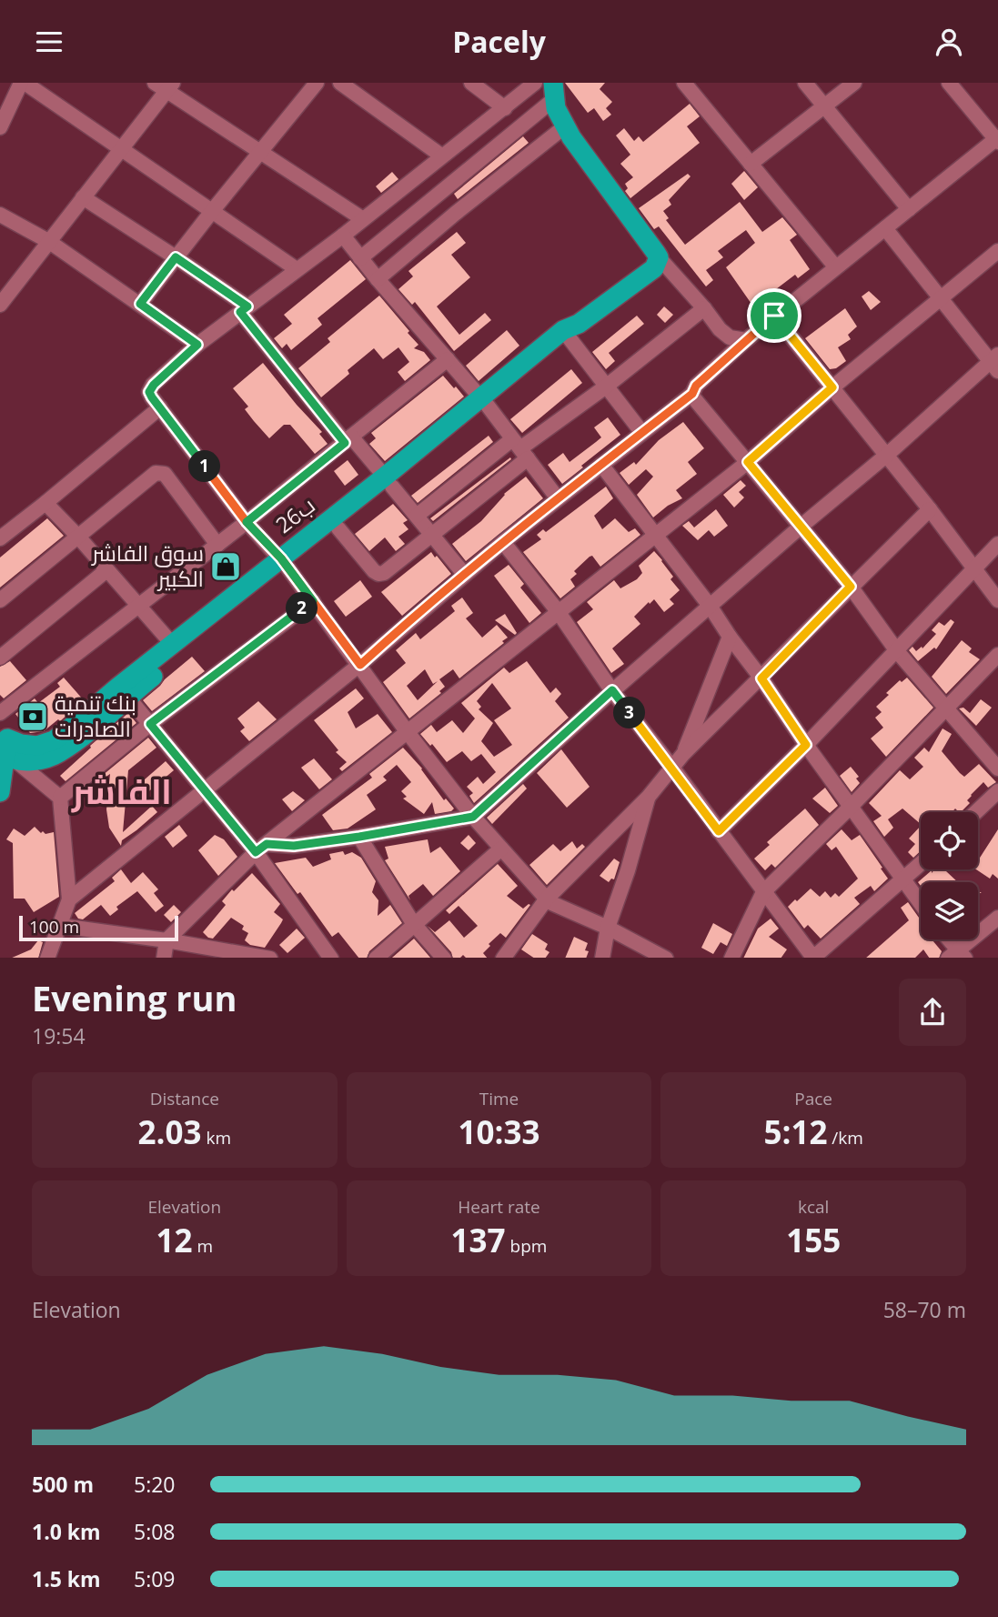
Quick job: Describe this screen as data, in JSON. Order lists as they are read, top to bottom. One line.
{"streets":{"highway":["26ب"]},"districts":["الفاشر"],"places":{"shop":["سوق الفاشر الكبير"],"bank":["بنك تنمية الصادرات"]},"scale_bar":"100 m","page":{"header":"Pacely","pins":["1","2","3"],"scale":"100 m","heading":["Evening run","19:54"],"stats":[["Distance","2.03 km"],["Time","10:33"],["Pace","5:12 /km"],["Elevation","12 m"],["Heart rate","137 bpm"],["kcal","155"]],"chart":["Elevation","58–70 m"],"list":[{"name":"500 m","note":"5:20"},{"name":"1.0 km","note":"5:08"},{"name":"1.5 km","note":"5:09"}]}}
